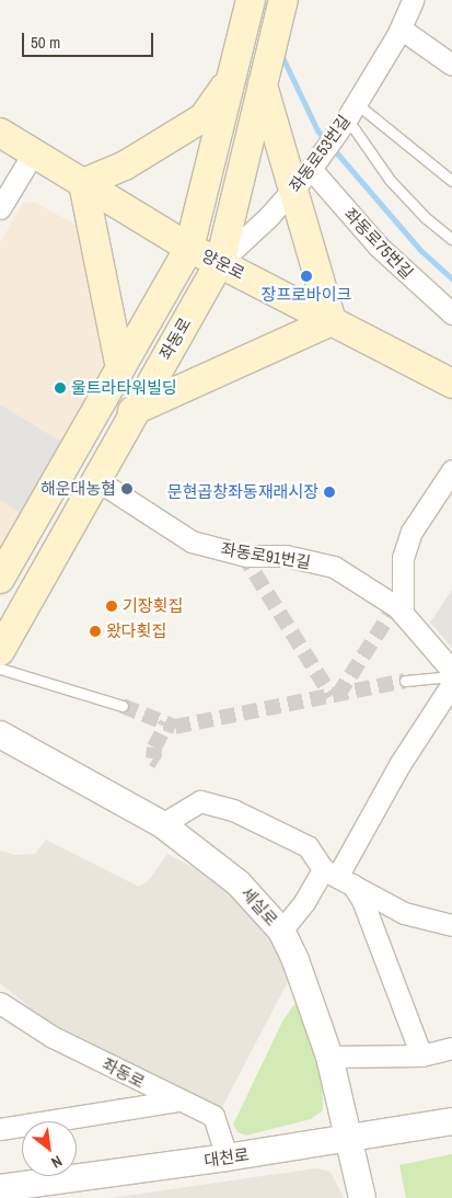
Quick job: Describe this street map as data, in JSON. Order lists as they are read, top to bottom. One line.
{"streets":{"main road":["양운로","좌동로"],"street":["좌동로53번길","좌동로75번길","좌동로91번길","세실로","대천로"]},"crossings":[["좌동로53번길","좌동로75번길"],["좌동로53번길","양운로"],["좌동로53번길","좌동로"],["양운로","좌동로"],["좌동로","좌동로91번길"],["좌동로","대천로"],["세실로","대천로"]],"places":["장프로바이크","울트라타워빌딩","해운대농협","문현곱창좌동재래시장","기장횟집","왔다횟집"],"scale_bar":"50 m","north":"bottom right"}
